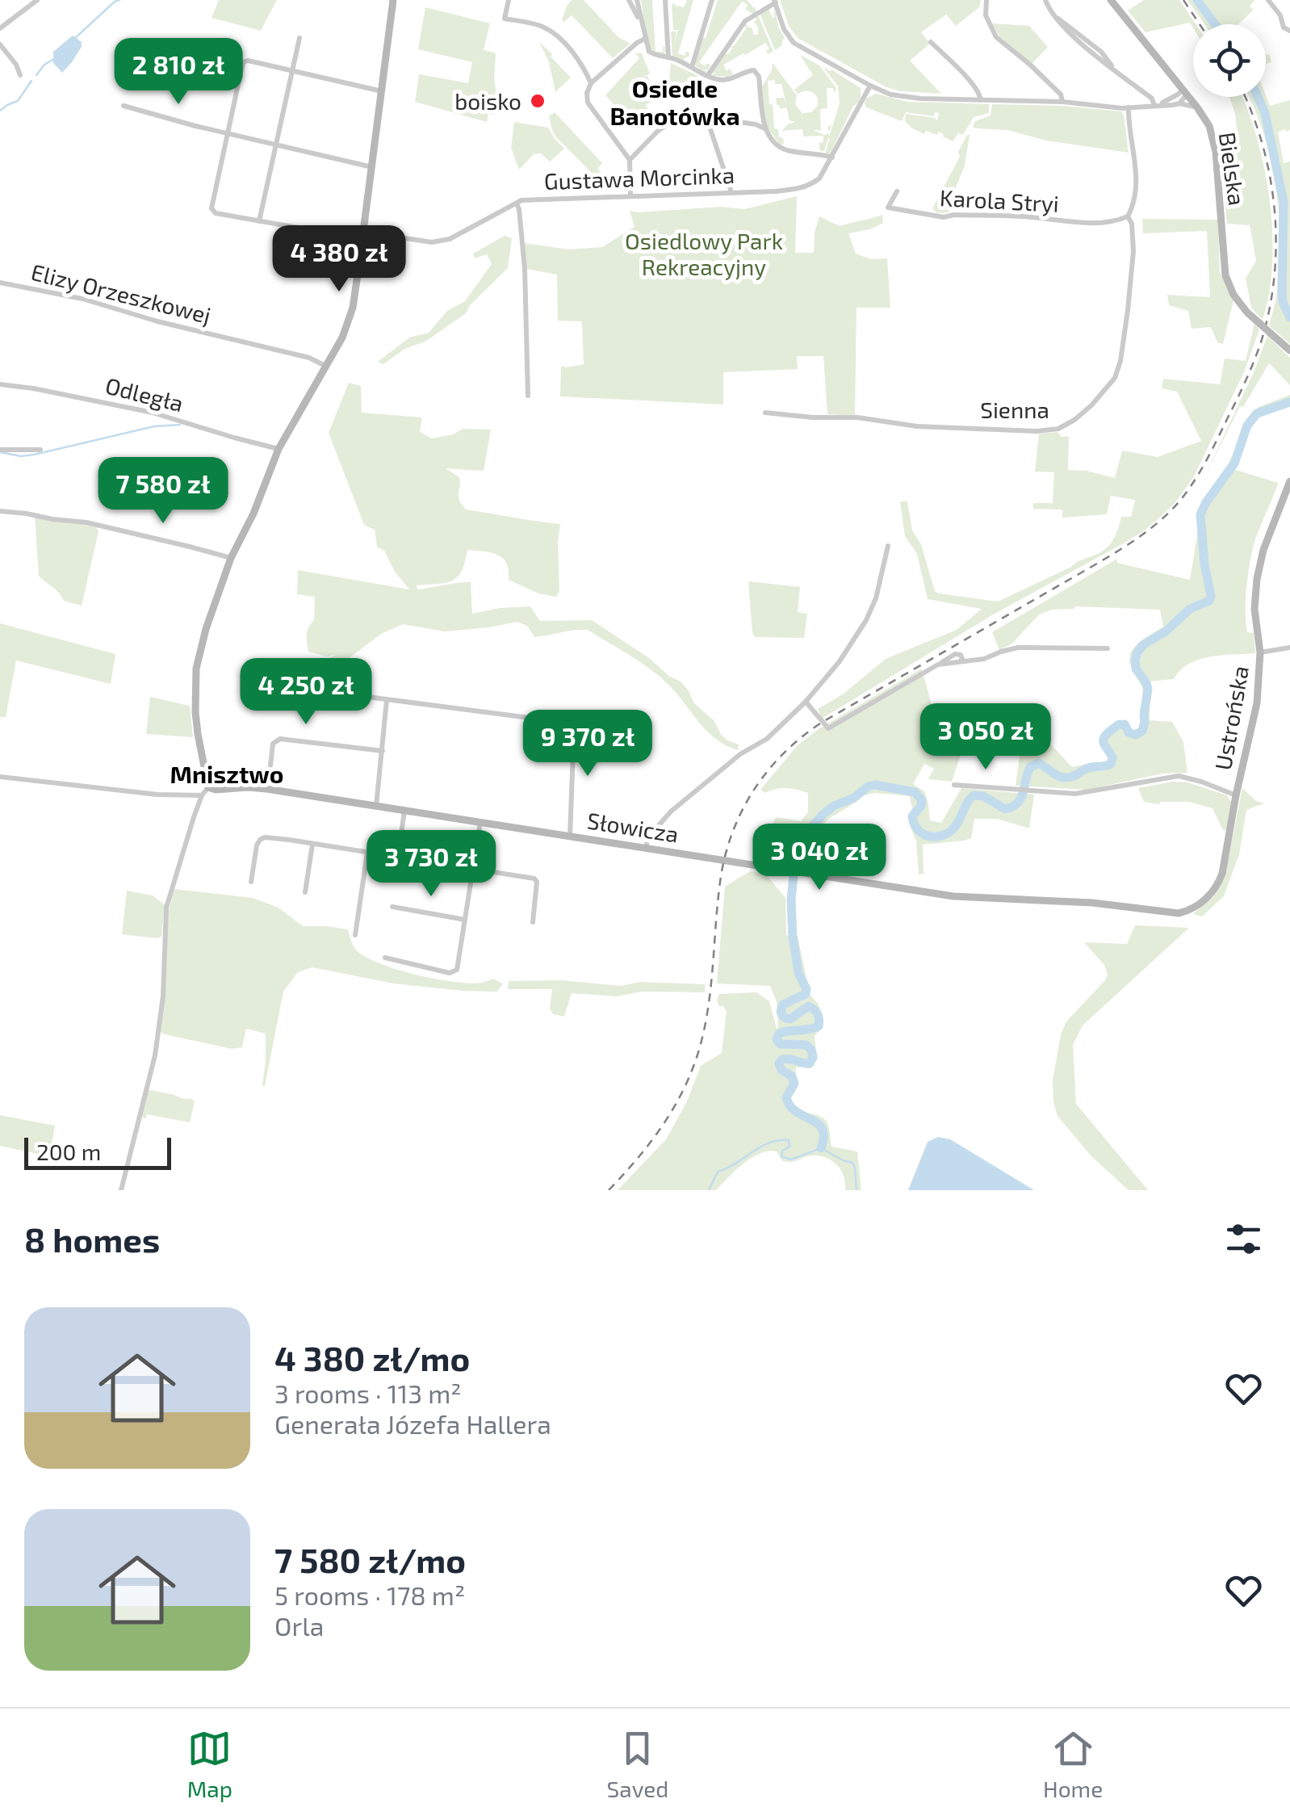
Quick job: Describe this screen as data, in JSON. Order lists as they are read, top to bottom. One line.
{"streets":{"street":["Bielska","Gustawa Morcinka","Karola Stryi","Elizy Orzeszkowej","Odległa","Sienna","Ustrońska","Słowicza"]},"crossings":[["Karola Stryi","Sienna"],["Ustrońska","Słowicza"]],"districts":["Osiedle Banotówka","Mnisztwo"],"parks":["Osiedlowy Park Rekreacyjny"],"places":["boisko"],"scale_bar":"200 m","page":{"price":["2 810 zł","4 380 zł","7 580 zł","4 250 zł","3 050 zł","9 370 zł","3 040 zł","3 730 zł"],"scale":"200 m","heading":"8 homes","list":[{"name":"4 380 zł/mo","note":"3 rooms · 113 m² · Generała Józefa Hallera"},{"name":"7 580 zł/mo","note":"5 rooms · 178 m² · Orla"}],"tabs":["Map","Saved","Home"]}}
